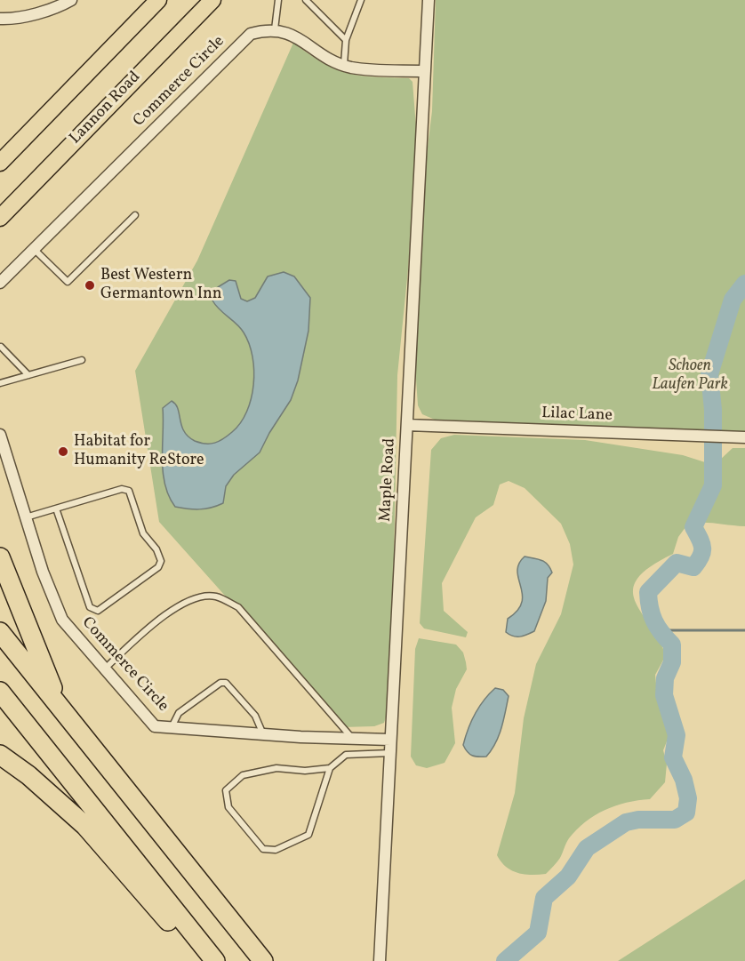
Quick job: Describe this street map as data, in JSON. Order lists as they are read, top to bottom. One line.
{"streets":{"main road":["Lannon Road"],"street":["Commerce Circle","Lilac Lane","Maple Road"]},"crossings":[["Commerce Circle","Maple Road"],["Lilac Lane","Maple Road"]],"parks":["Schoen Laufen Park"],"places":["Best Western Germantown Inn","Habitat for Humanity ReStore"]}
